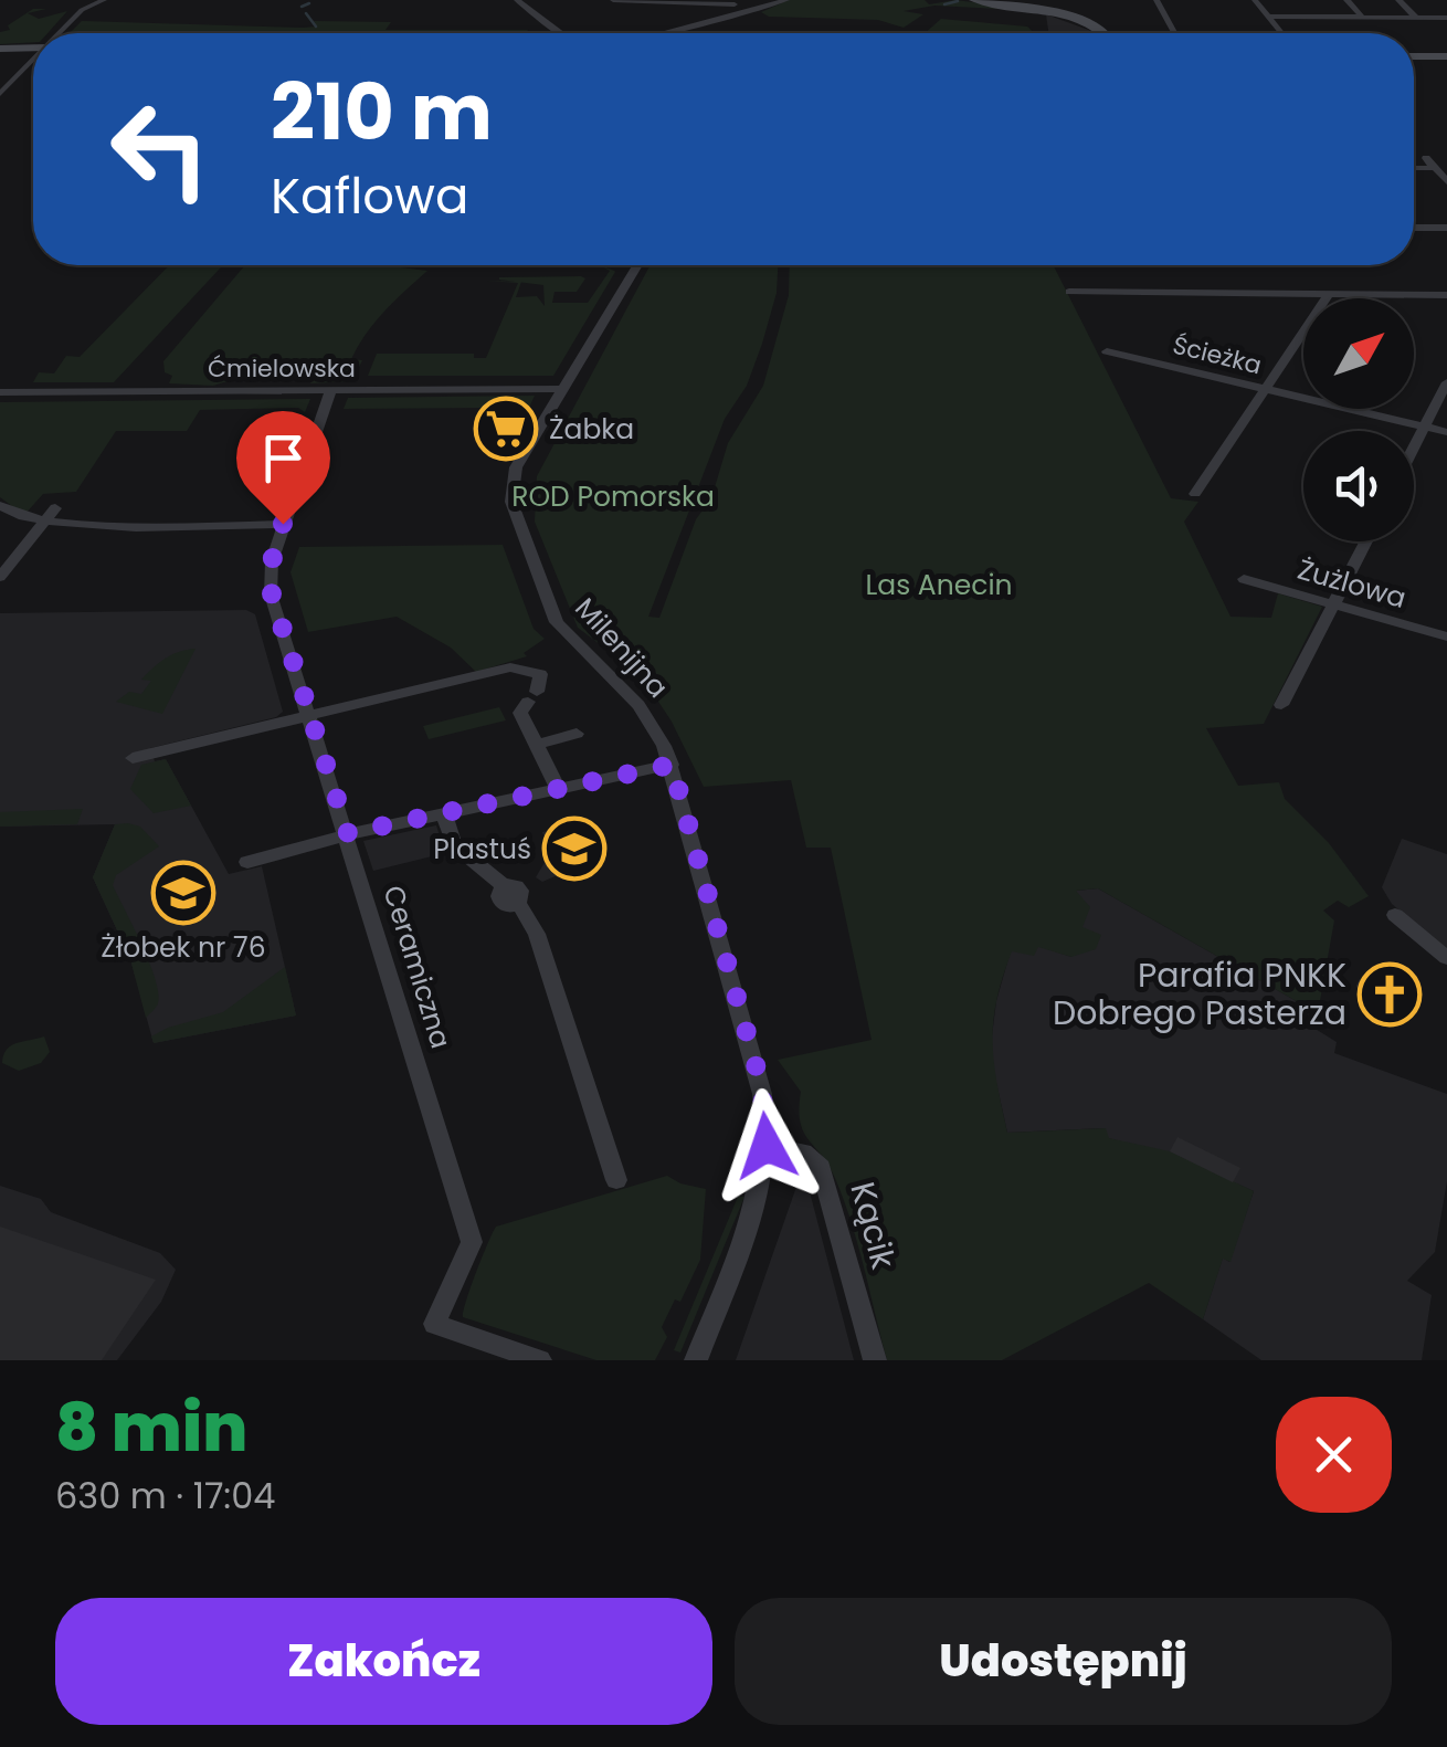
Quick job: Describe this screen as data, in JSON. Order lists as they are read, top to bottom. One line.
{"streets":{"street":["Ścieżka","Ćmielowska","Żużlowa","Milenijna","Ceramiczna","Kącik"]},"crossings":[["Ćmielowska","Milenijna"],["Ćmielowska","Ceramiczna"],["Milenijna","Kącik"]],"parks":["ROD Pomorska","Las Anecin"],"places":{"supermarket":["Żabka"],"school or university":["Plastuś","Żłobek nr 76"],"church":["Parafia PNKK Dobrego Pasterza"]},"north":"top right","page":{"turn":["210 m","Kaflowa"],"heading":["8 min","630 m · 17:04"],"buttons":["Zakończ","Udostępnij"]}}
